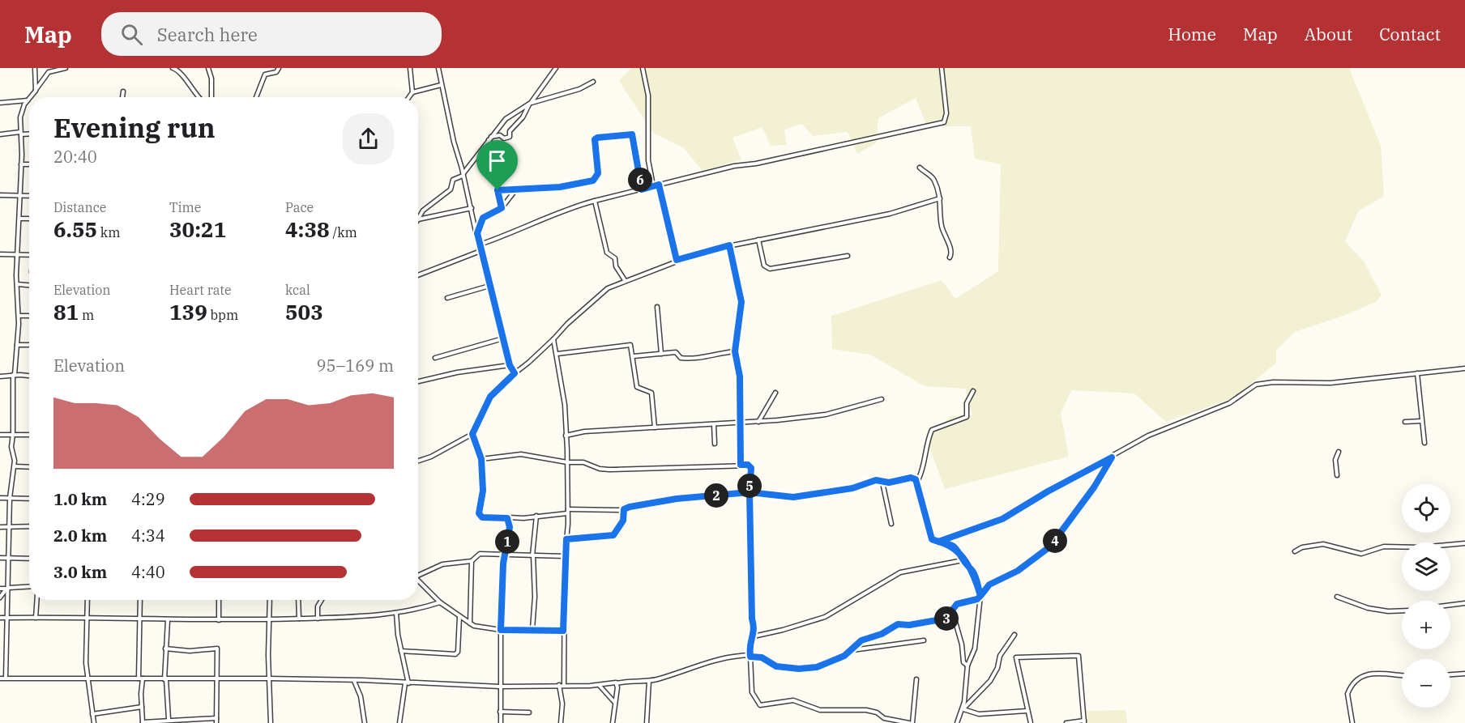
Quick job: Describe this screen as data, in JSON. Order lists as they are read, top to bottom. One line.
{"page":{"header":"Map","search":"Search here","nav":["Home","Map","About","Contact"],"heading":["Evening run","20:40"],"pins":["6","5","2","4","1","3"],"stats":[["Distance","6.55 km"],["Time","30:21"],["Pace","4:38 /km"],["Elevation","81 m"],["Heart rate","139 bpm"],["kcal","503"]],"chart":["Elevation","95–169 m"],"list":[{"name":"1.0 km","note":"4:29"},{"name":"2.0 km","note":"4:34"},{"name":"3.0 km","note":"4:40"}],"map_buttons":["+","−"]}}
